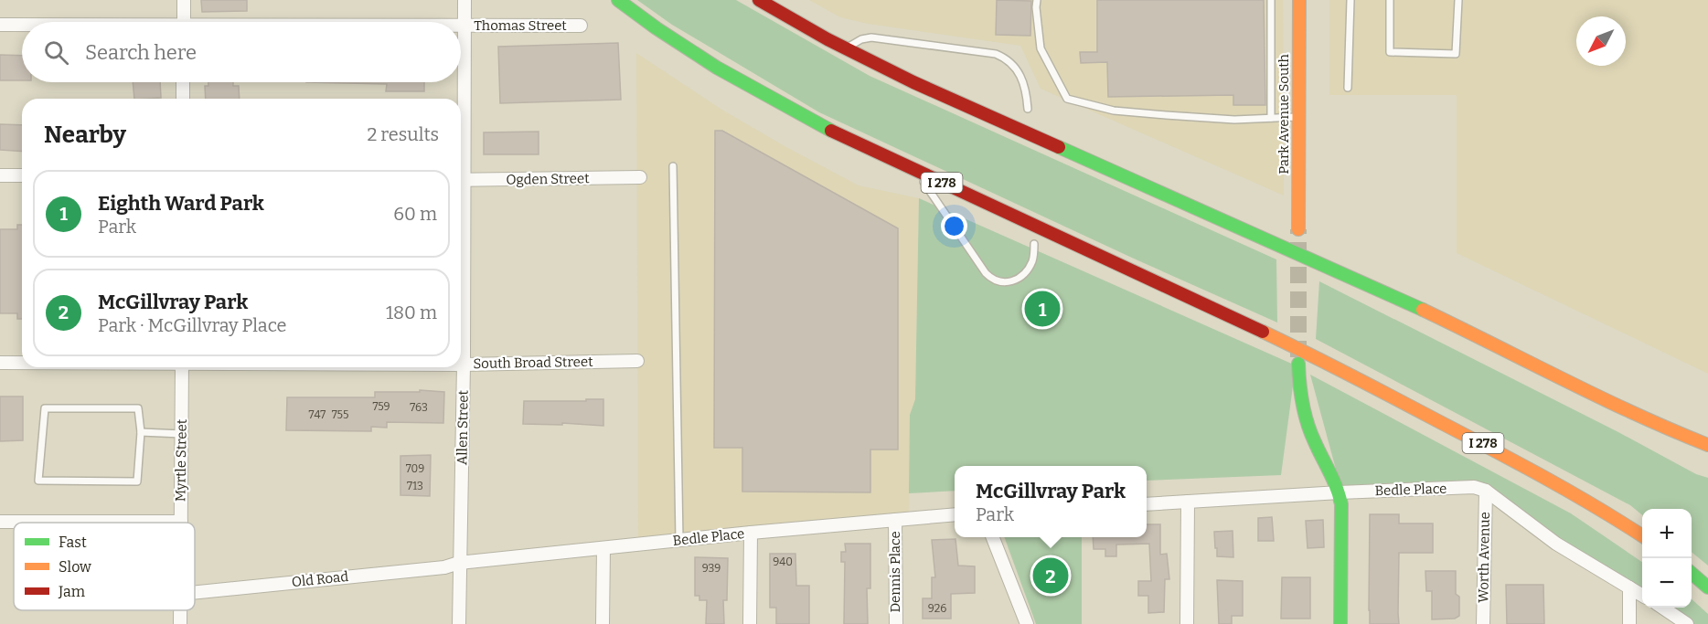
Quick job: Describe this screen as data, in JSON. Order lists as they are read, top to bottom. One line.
{"streets":{"main road":["Park Avenue South","I 278"],"street":["Thomas Street","Ogden Street","South Broad Street","Allen Street","Myrtle Street","Bedle Place","Worth Avenue","Dennis Place","Old Road"]},"crossings":[["Thomas Street","Allen Street"],["South Broad Street","Allen Street"],["Allen Street","Bedle Place"],["Allen Street","Old Road"],["Bedle Place","Worth Avenue"],["Bedle Place","Dennis Place"],["Bedle Place","Old Road"]],"house_numbers":["759","763","747","755","709","713","940","939","926"],"legend":["Fast","Slow","Jam"],"north":"bottom left","page":{"search":"Search here","heading":["Nearby","2 results"],"list":[{"mark":"1","name":"Eighth Ward Park","note":"Park","value":"60 m"},{"mark":"2","name":"McGillvray Park","note":"Park · McGillvray Place","value":"180 m"}],"pins":["1","2"],"popup":["McGillvray Park","Park"],"map_buttons":["+","−"]}}
